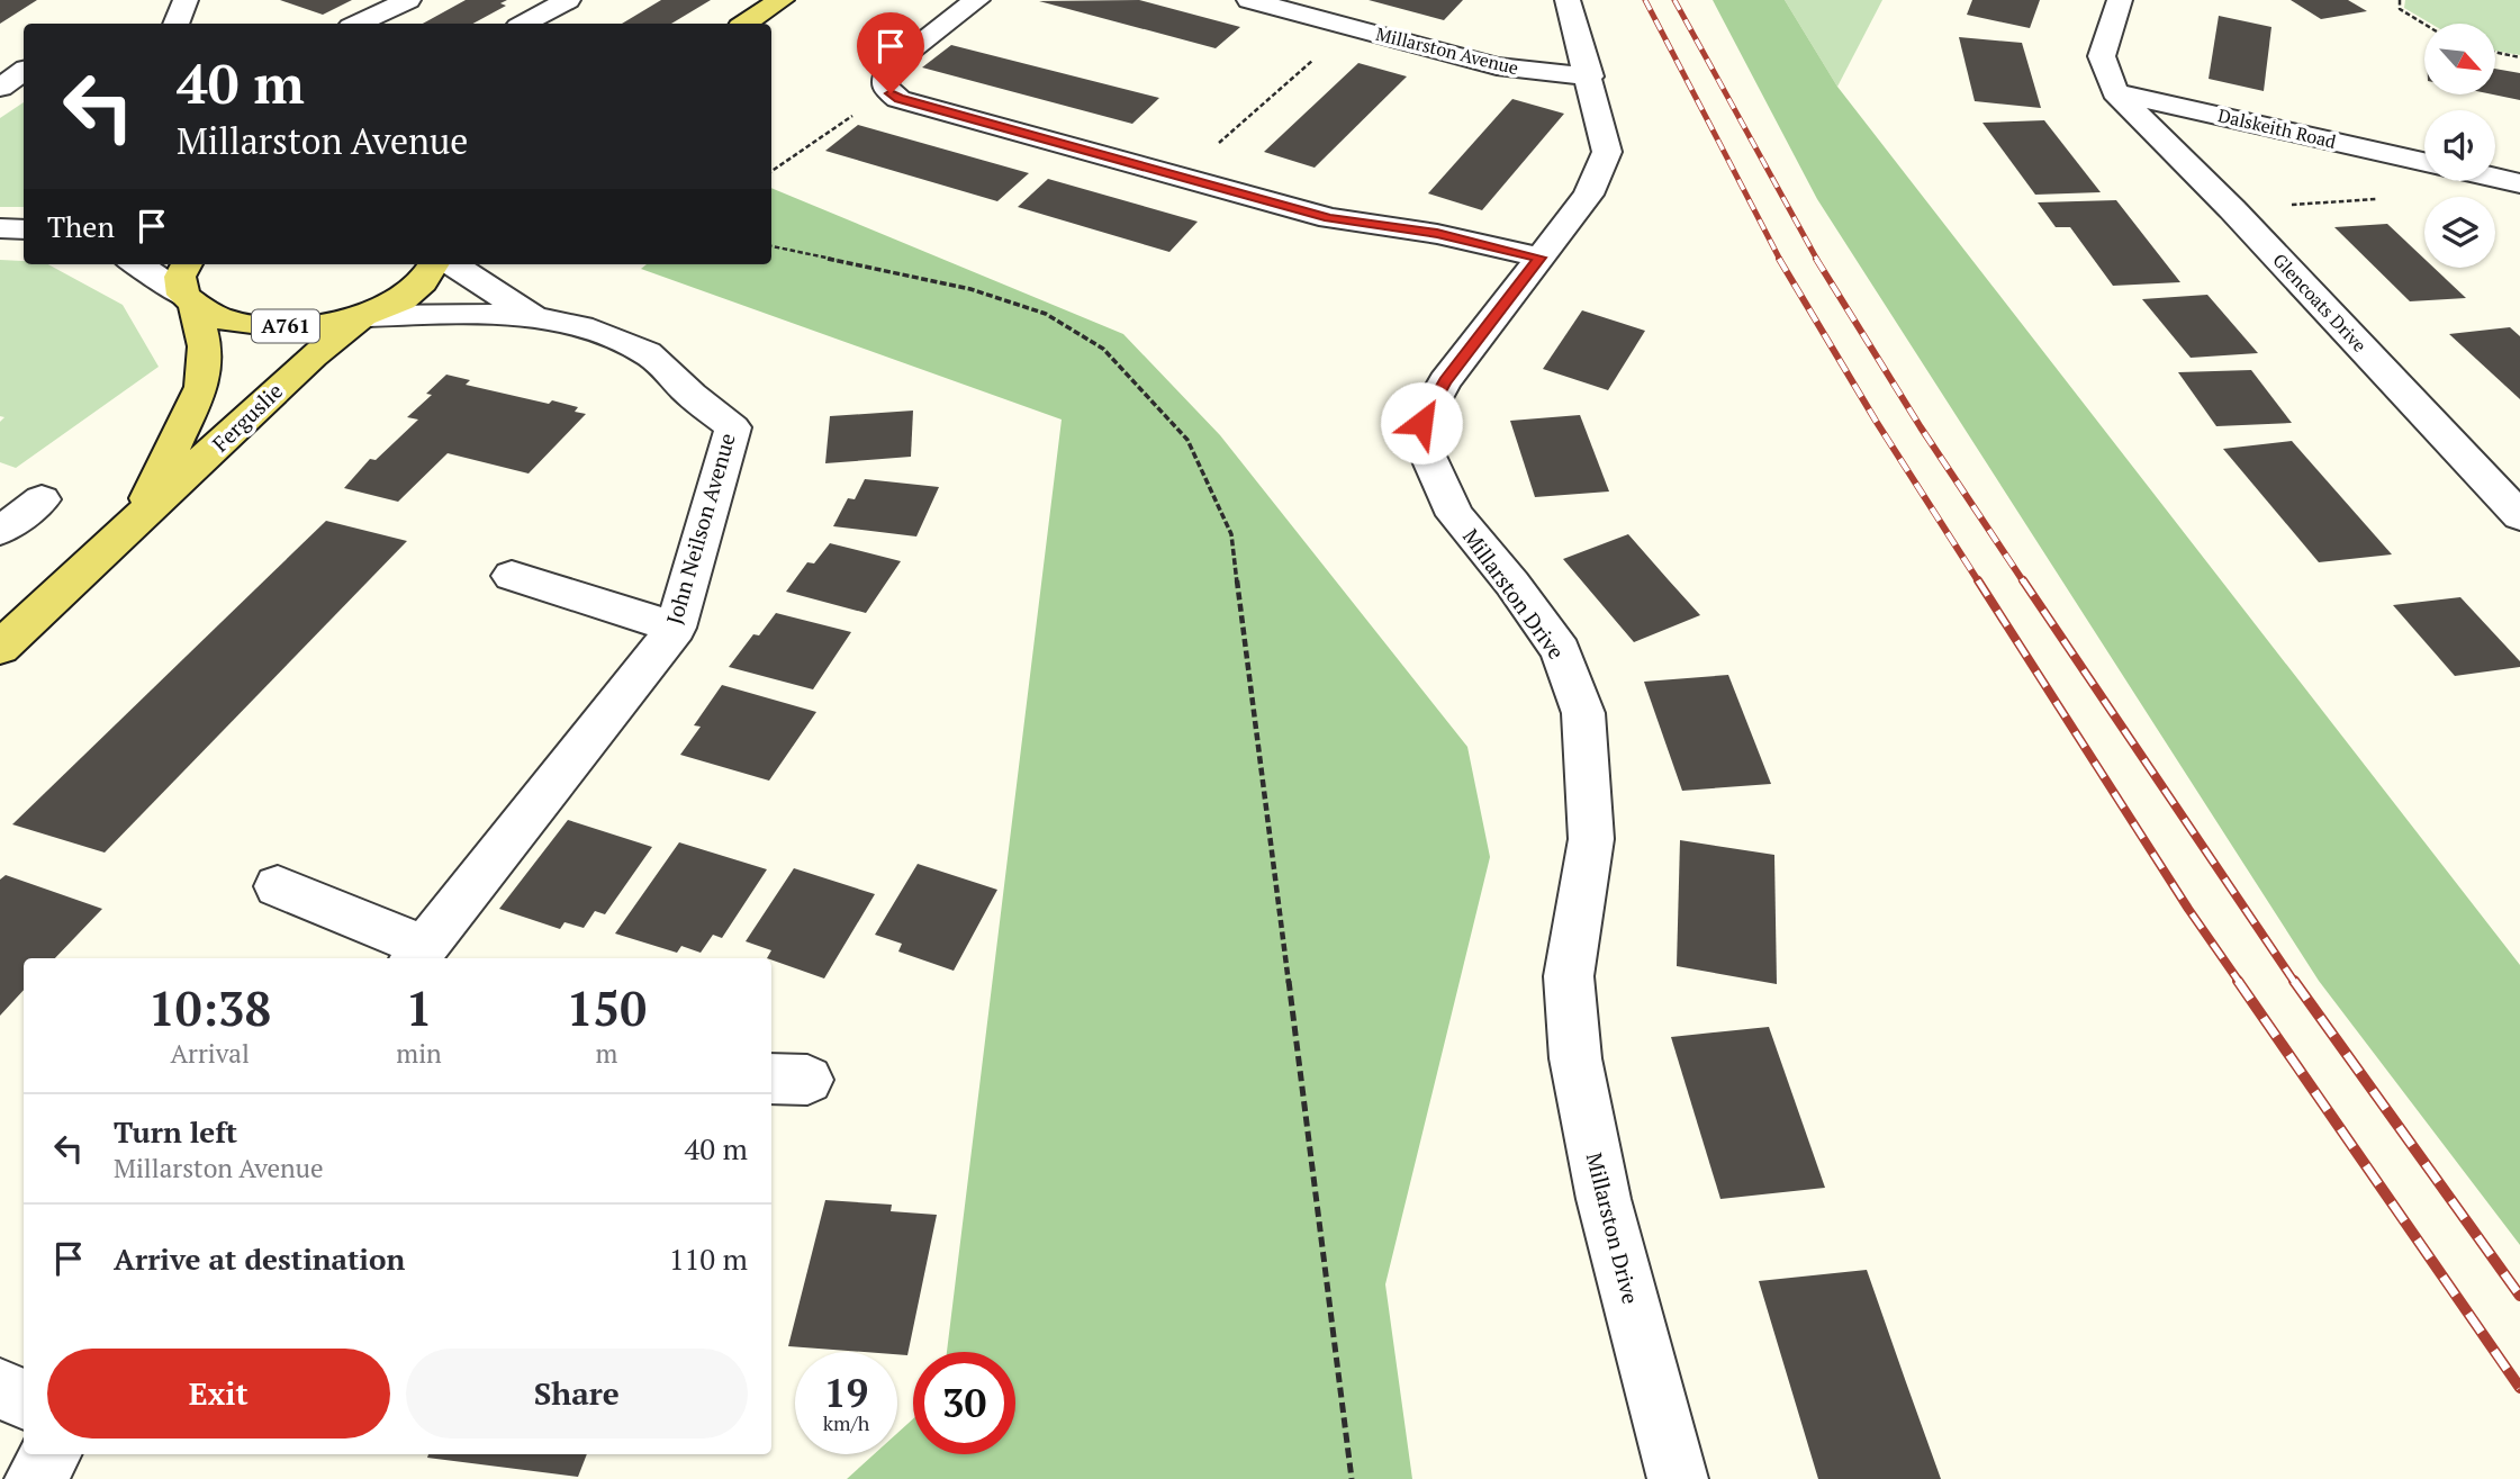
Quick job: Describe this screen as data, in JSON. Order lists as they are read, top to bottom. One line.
{"streets":{"main road":["A761","Ferguslie"],"street":["Millarston Avenue","Dalskeith Road","Glencoats Drive","John Neilson Avenue","Millarston Drive"]},"crossings":[["Millarston Avenue","Millarston Drive"],["Dalskeith Road","Glencoats Drive"],["A761","Ferguslie"],["A761","John Neilson Avenue"],["Ferguslie","John Neilson Avenue"]],"north":"bottom right","page":{"turn":["40 m","Millarston Avenue"],"then":"Then","eta":["10:38","Arrival","1","min","150","m"],"list":[{"name":"Turn left","note":"Millarston Avenue","value":"40 m"},{"name":"Arrive at destination","value":"110 m"}],"buttons":["Exit","Share"],"speed":"19 km/h","limit":"30"}}
